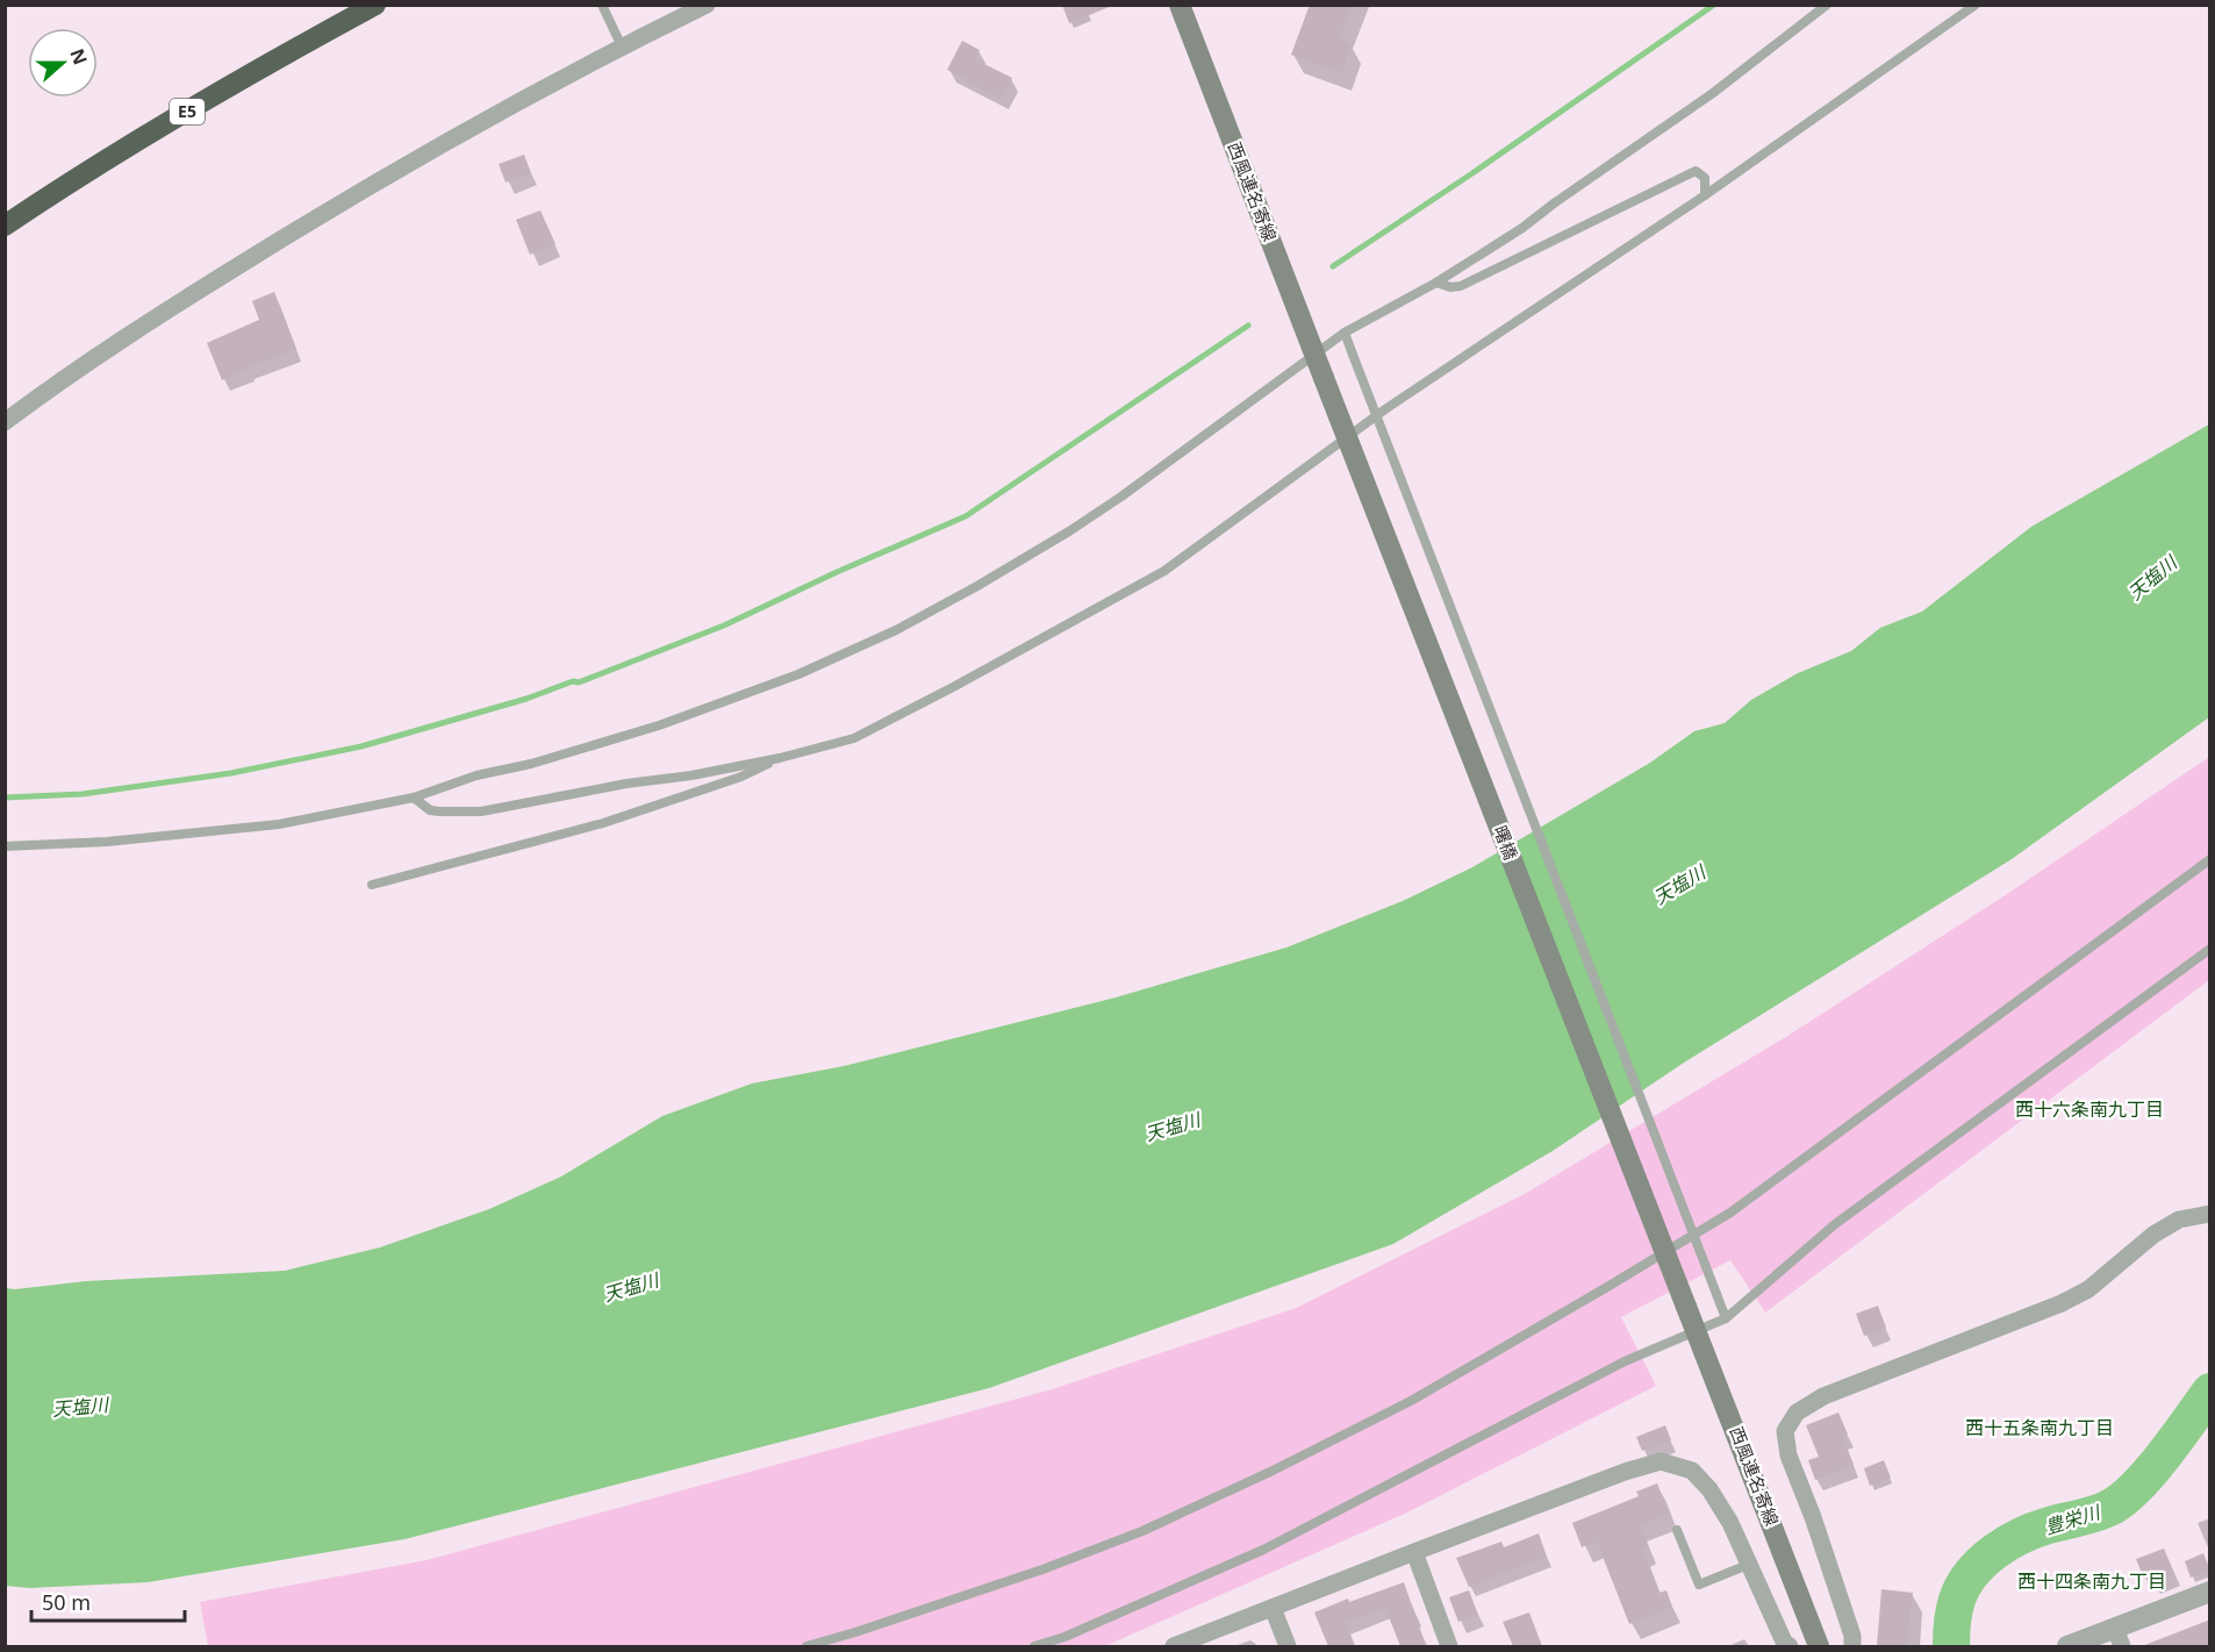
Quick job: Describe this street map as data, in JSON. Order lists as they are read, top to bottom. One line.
{"streets":{"highway":["E5"],"main road":["西風連名寄線","曙橋"]},"crossings":[["西風連名寄線","曙橋"]],"districts":["西十六条南九丁目","西十五条南九丁目","西十四条南九丁目"],"water":["天塩川","豊栄川"],"scale_bar":"50 m","north":"right"}
